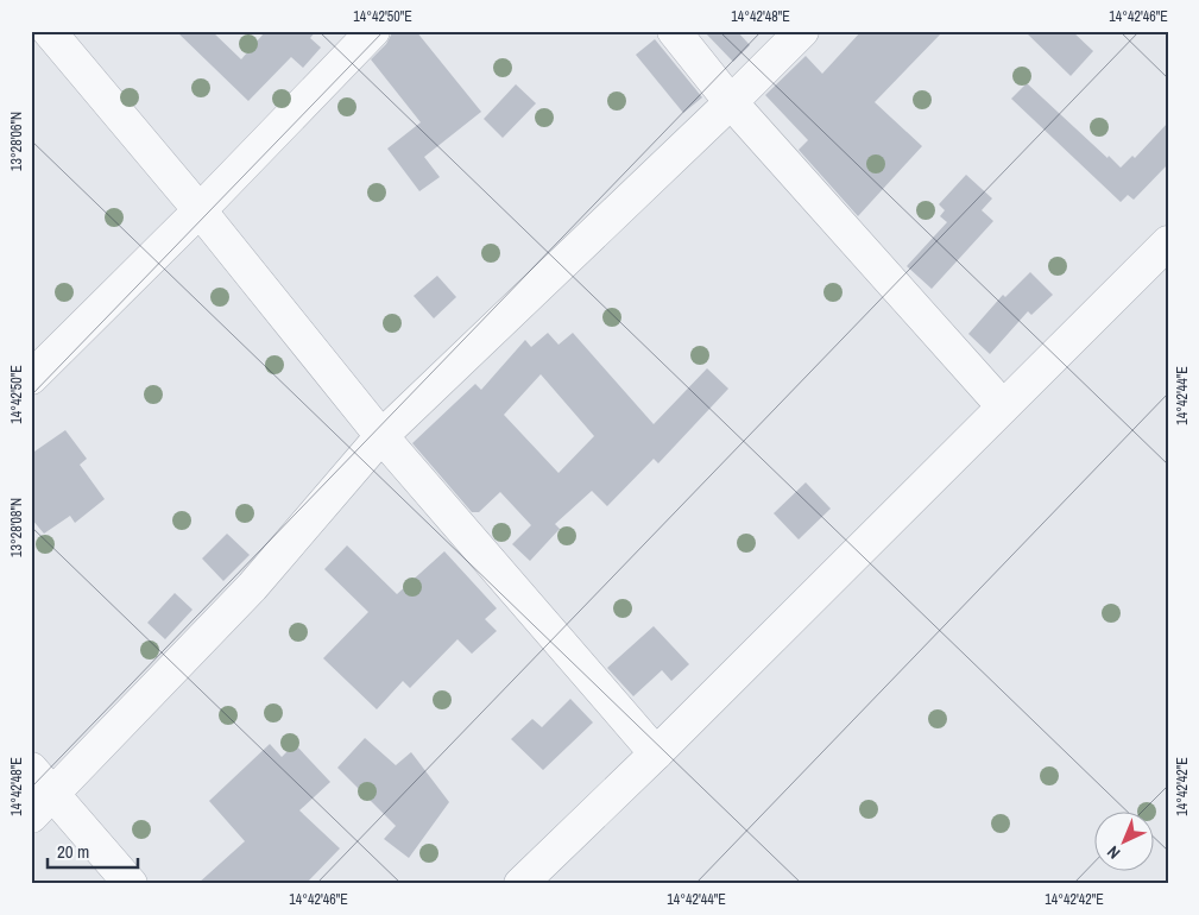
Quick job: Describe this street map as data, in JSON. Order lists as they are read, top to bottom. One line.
{"scale_bar":"20 m","north":"bottom left","coordinates":["14°42'50\"E","14°42'48\"E","14°42'46\"E","13°28'06\"N","14°42'44\"E","13°28'08\"N","14°42'42\"E"]}
